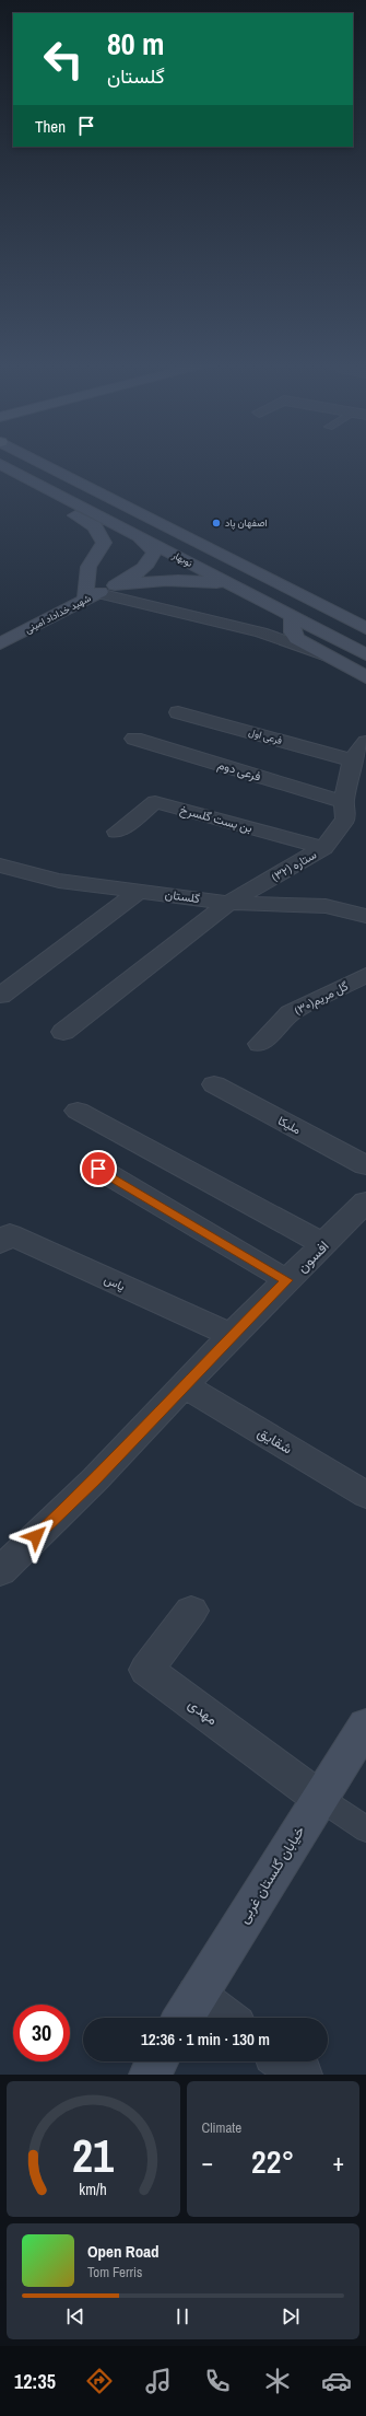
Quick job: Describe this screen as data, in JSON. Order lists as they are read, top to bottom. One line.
{"streets":{"main road":["نوبهار","شهید خداداد امینی","خیابان گلستان غربی"],"street":["فرعی اول","فرعی دوم","بن بست گلسرخ","ستاره (۳۲)","گلستان","گل مریم(۳۰)","ملیکا","افسون","یاس","شقایق","مهدی"]},"crossings":[["فرعی اول","ستاره (۳۲)"],["فرعی دوم","ستاره (۳۲)"],["بن بست گلسرخ","ستاره (۳۲)"],["ستاره (۳۲)","گلستان"],["افسون","یاس"],["افسون","شقایق"],["مهدی","خیابان گلستان غربی"]],"places":["اصفهان پاد"],"page":{"turn":["80 m","گلستان"],"then":"Then","limit":"30","trip":"12:36 · 1 min · 130 m","tile":"Climate","heat":["−","22°","+"],"song":["Open Road","Tom Ferris"],"tabs":"12:35","gauge":["21","km/h"]}}
